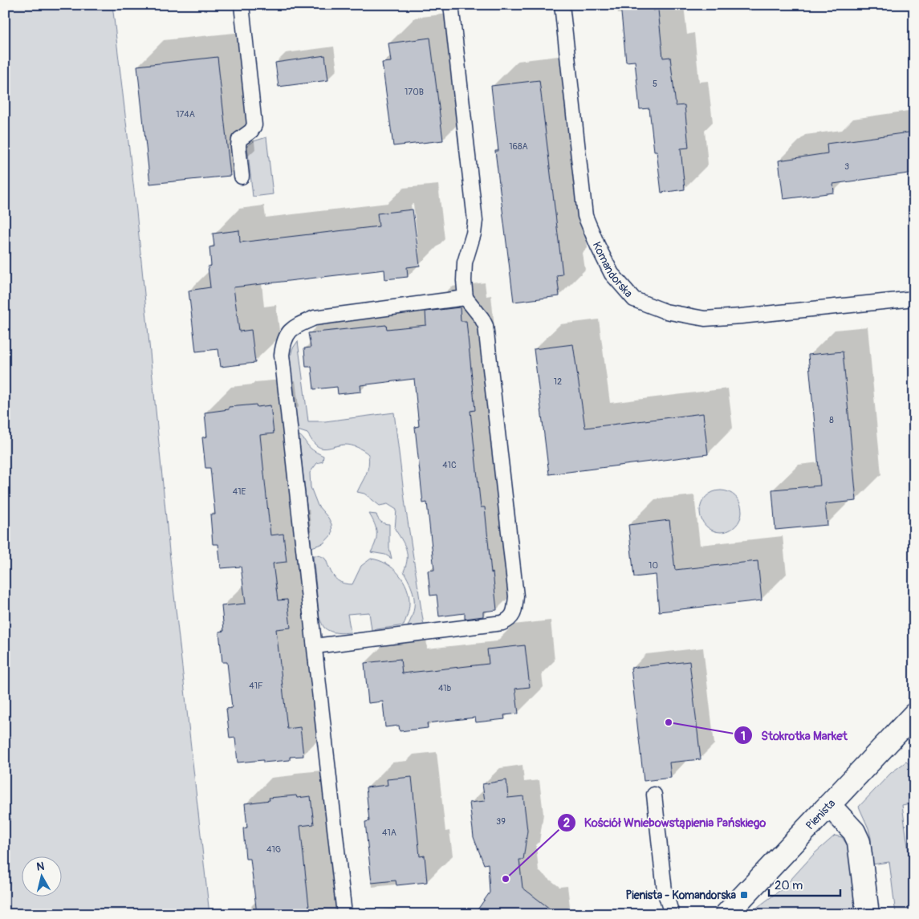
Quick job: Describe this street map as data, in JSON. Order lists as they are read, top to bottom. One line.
{"streets":{"street":["Pienista"],"lane":["Komandorska"]},"places":{"other":["Stokrotka Market","Kościół Wniebowstąpienia Pańskiego"],"transit":["Pienista - Komandorska"]},"house_numbers":["5","170B","174A","168A","3","12","8","41C","41E","10","41F","41b","39","41A","41G"],"scale_bar":"20 m","north":"top"}
